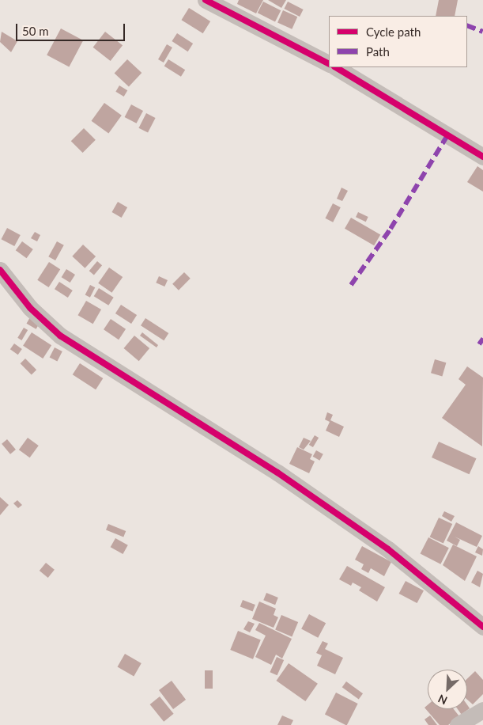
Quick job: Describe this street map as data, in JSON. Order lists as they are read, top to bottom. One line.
{"legend":["Cycle path","Path"],"scale_bar":"50 m","north":"bottom left"}
